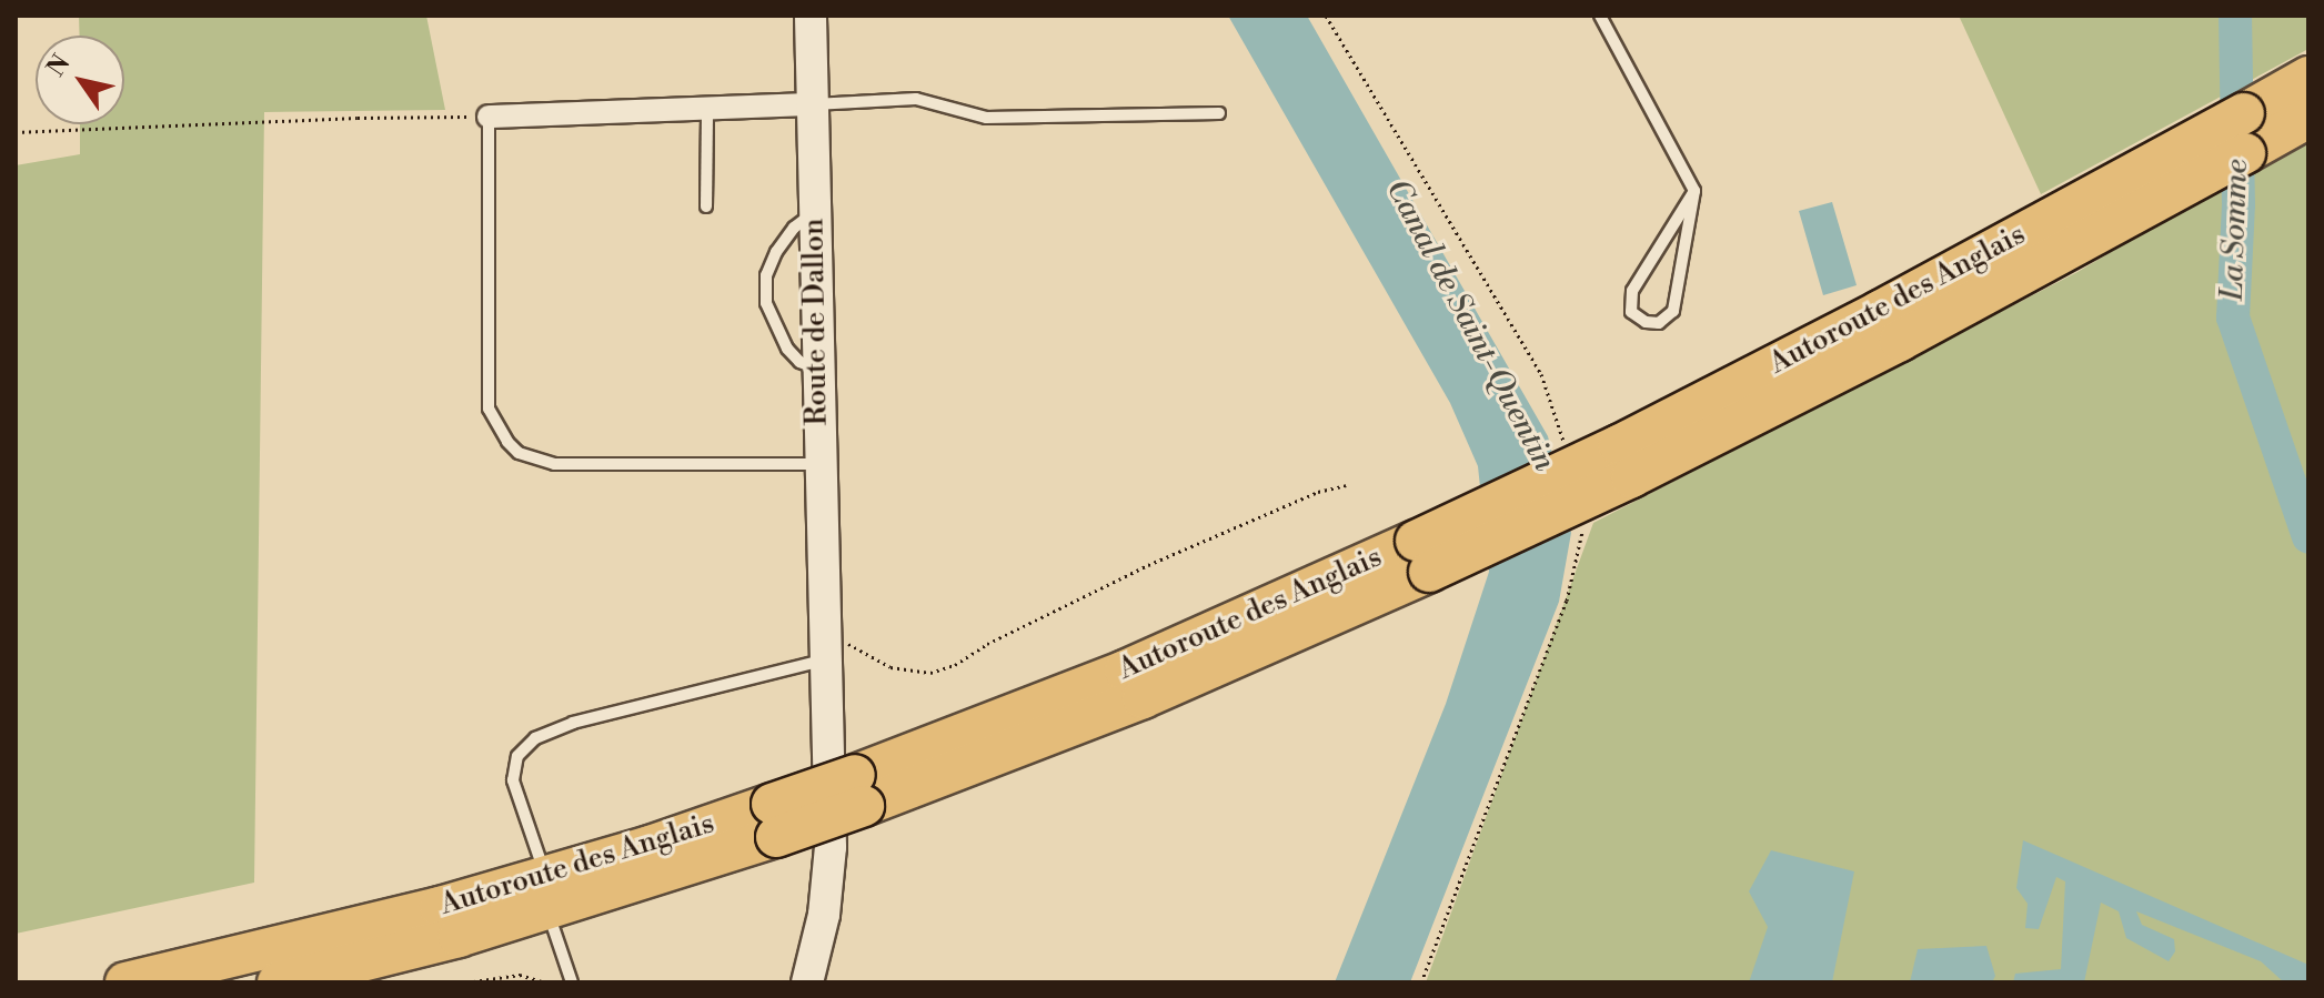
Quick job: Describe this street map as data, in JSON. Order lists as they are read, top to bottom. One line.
{"streets":{"highway":["Autoroute des Anglais"],"street":["Route de Dallon"]},"water":["La Somme","Canal de Saint-Quentin"],"north":"top left"}
